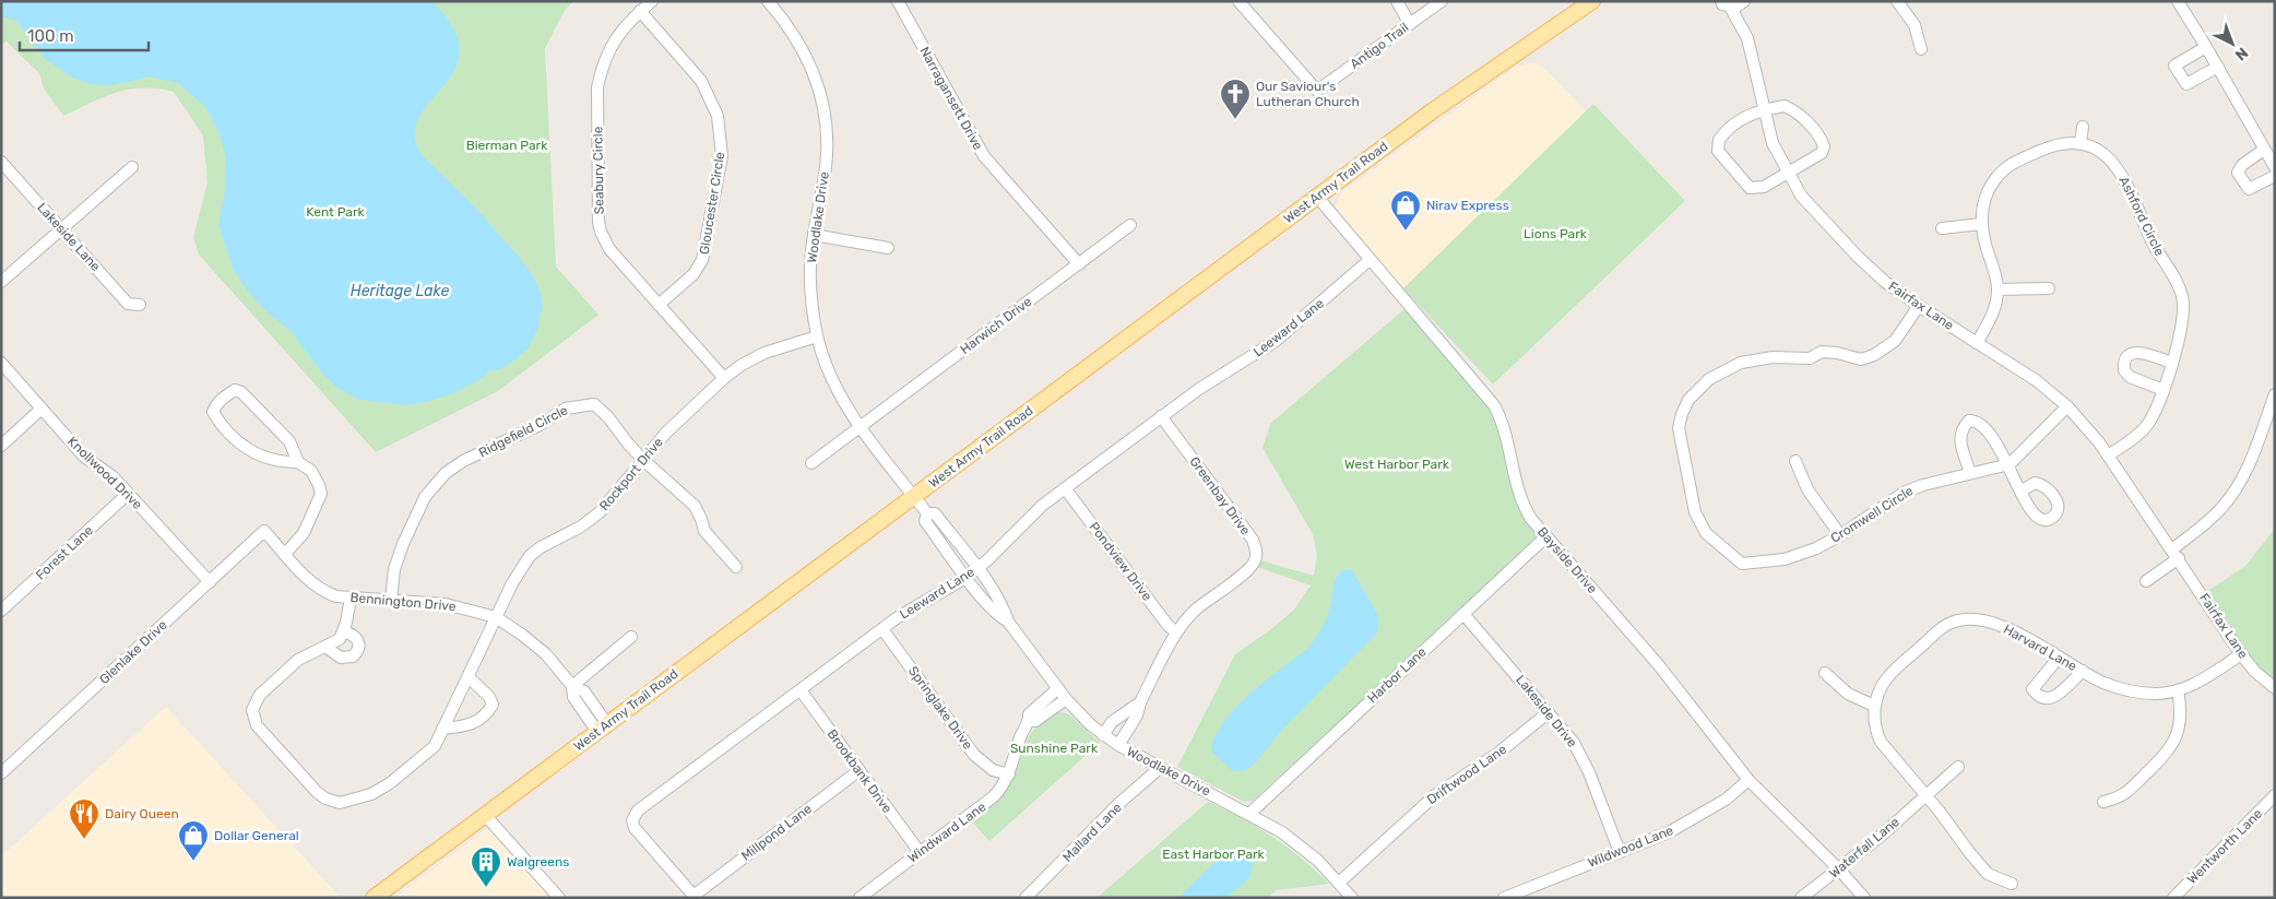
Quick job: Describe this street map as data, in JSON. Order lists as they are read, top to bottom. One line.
{"streets":{"main road":["West Army Trail Road"],"street":["Antigo Trail","Narragansett Drive","Seabury Circle","Gloucester Circle","Ashford Circle","Woodlake Drive","Lakeside Lane","Fairfax Lane","Harwich Drive","Leeward Lane","Ridgefield Circle","Knollwood Drive","Rockport Drive","Greenbay Drive","Cromwell Circle","Forest Lane","Bayside Drive","Pondview Drive","Bennington Drive","Harvard Lane","Glenlake Drive","Harbor Lane","Springlake Drive","Lakeside Drive","Brookbank Drive","Driftwood Lane","Millpond Lane","Windward Lane","Mallard Lane","Wildwood Lane","Wentworth Lane","Waterfall Lane"]},"crossings":[["Narragansett Drive","Harwich Drive"],["Seabury Circle","Gloucester Circle"],["Seabury Circle","Rockport Drive"],["West Army Trail Road","Woodlake Drive"],["West Army Trail Road","Bayside Drive"],["West Army Trail Road","Bennington Drive"],["Ashford Circle","Fairfax Lane"],["Woodlake Drive","Harwich Drive"],["Woodlake Drive","Leeward Lane"],["Woodlake Drive","Rockport Drive"],["Woodlake Drive","Greenbay Drive"],["Woodlake Drive","Harbor Lane"],["Woodlake Drive","Driftwood Lane"],["Woodlake Drive","Windward Lane"],["Woodlake Drive","Mallard Lane"],["Fairfax Lane","Cromwell Circle"],["Fairfax Lane","Harvard Lane"],["Leeward Lane","Greenbay Drive"],["Leeward Lane","Bayside Drive"],["Leeward Lane","Pondview Drive"],["Leeward Lane","Springlake Drive"],["Leeward Lane","Brookbank Drive"],["Leeward Lane","Millpond Lane"],["Ridgefield Circle","Rockport Drive"],["Ridgefield Circle","Bennington Drive"],["Knollwood Drive","Forest Lane"],["Knollwood Drive","Glenlake Drive"],["Rockport Drive","Bennington Drive"],["Greenbay Drive","Pondview Drive"],["Bayside Drive","Harbor Lane"],["Bayside Drive","Wildwood Lane"],["Bayside Drive","Waterfall Lane"],["Bennington Drive","Glenlake Drive"],["Harbor Lane","Lakeside Drive"],["Springlake Drive","Windward Lane"],["Lakeside Drive","Driftwood Lane"],["Lakeside Drive","Wildwood Lane"],["Brookbank Drive","Millpond Lane"],["Brookbank Drive","Windward Lane"]],"water":["Heritage Lake"],"parks":["Bierman Park","Kent Park","Lions Park","West Harbor Park","Sunshine Park","East Harbor Park"],"places":{"church":["Our Saviour's Lutheran Church"],"shop":["Nirav Express","Dollar General"],"restaurant":["Dairy Queen"],"building":["Walgreens"]},"scale_bar":"100 m","north":"bottom right"}
